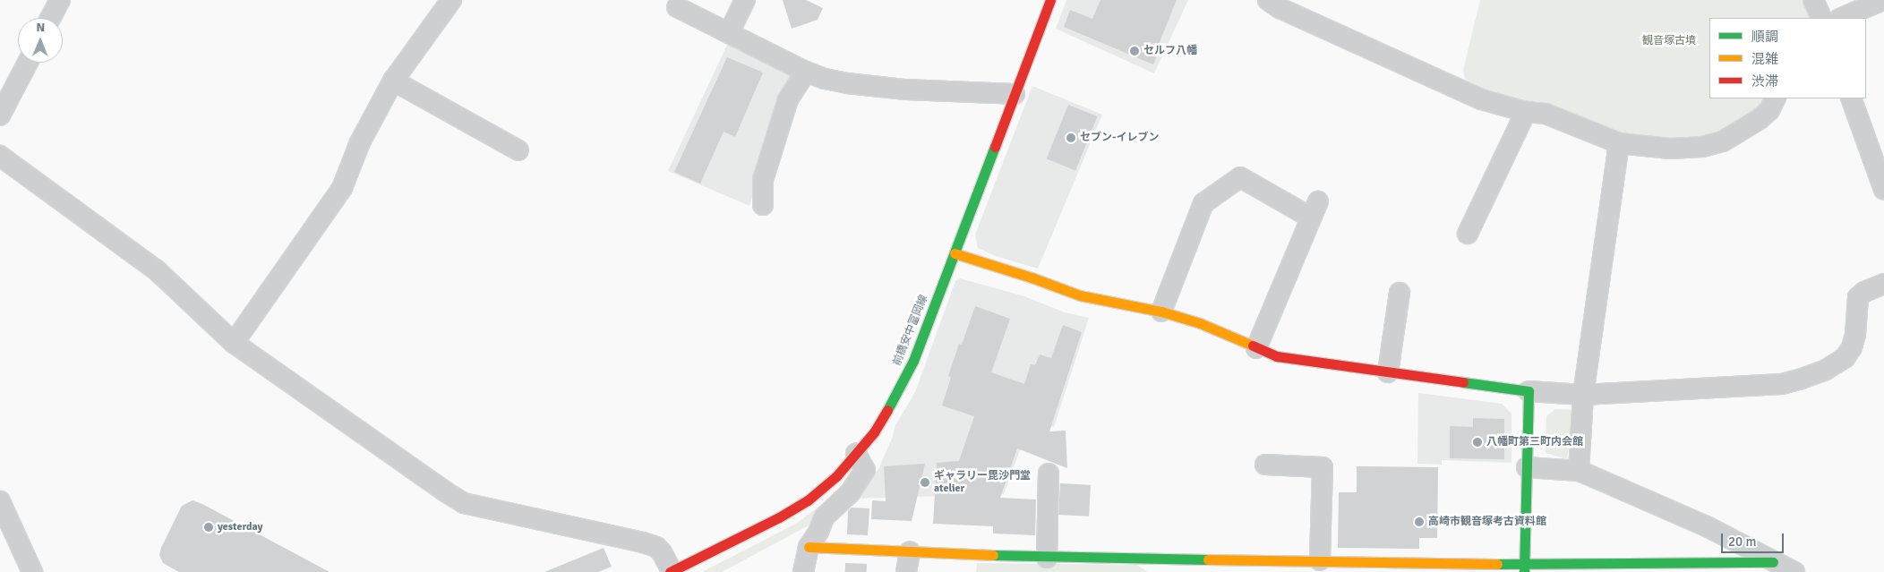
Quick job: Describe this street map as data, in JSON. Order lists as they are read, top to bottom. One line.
{"streets":{"street":["前橋安中富岡線"]},"parks":["観音塚古墳"],"places":["セルフ八幡","セブン-イレブン","八幡町第三町内会館","ギャラリー毘沙門堂 atelier","高崎市観音塚考古資料館","yesterday"],"legend":["順調","混雑","渋滞"],"scale_bar":"20 m","north":"top"}
